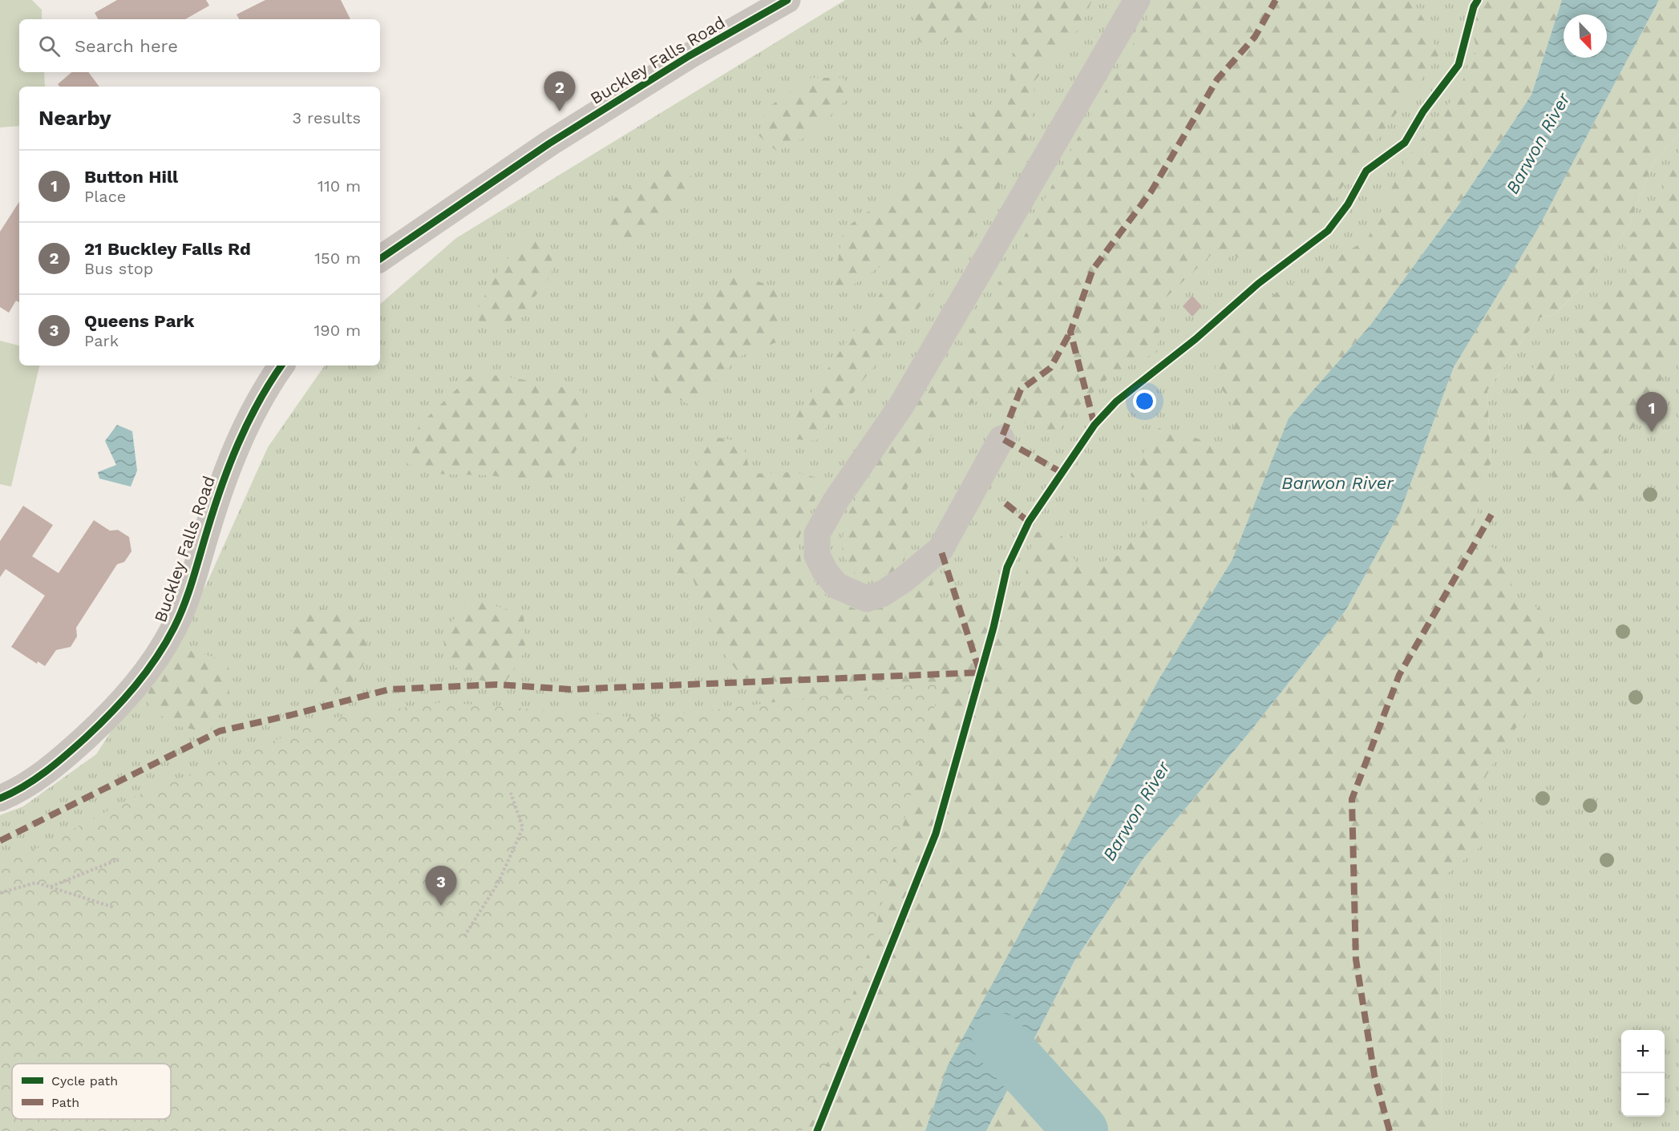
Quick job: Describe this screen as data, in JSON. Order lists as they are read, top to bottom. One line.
{"streets":{"street":["Buckley Falls Road"]},"water":["Barwon River"],"legend":["Cycle path","Path"],"north":"bottom right","page":{"search":"Search here","pins":["2","1","3"],"heading":["Nearby","3 results"],"list":[{"mark":"1","name":"Button Hill","note":"Place","value":"110 m"},{"mark":"2","name":"21 Buckley Falls Rd","note":"Bus stop","value":"150 m"},{"mark":"3","name":"Queens Park","note":"Park","value":"190 m"}],"map_buttons":["+","−"]}}
